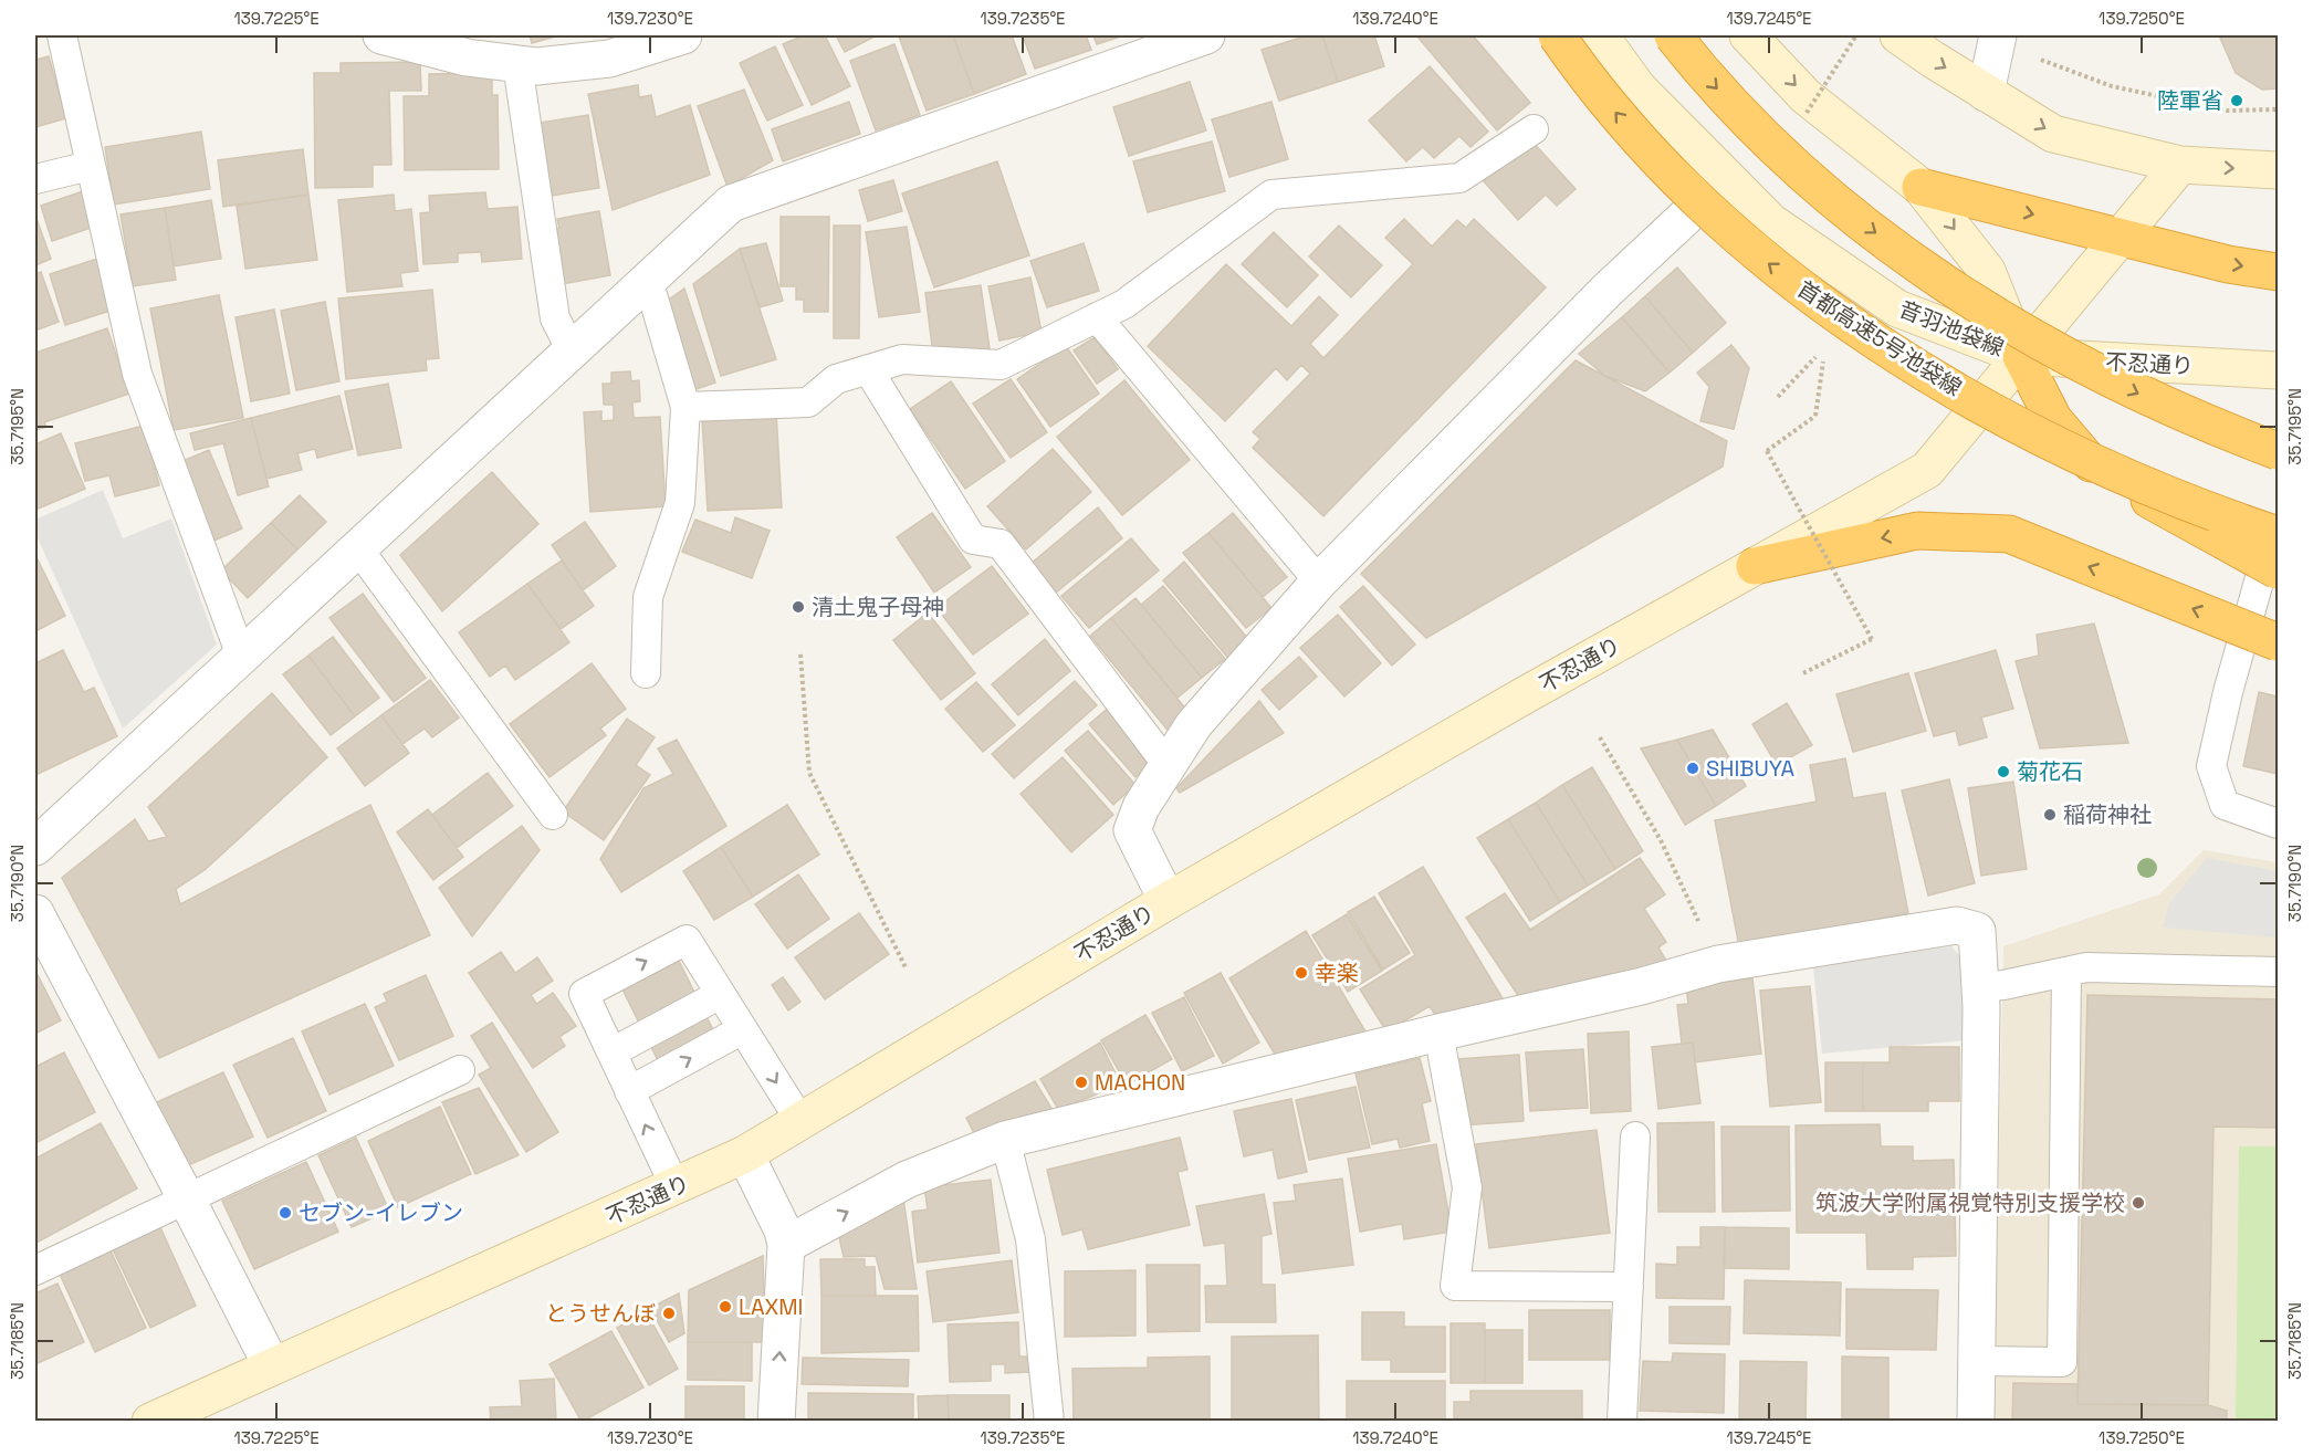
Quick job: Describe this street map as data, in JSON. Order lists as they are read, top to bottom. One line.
{"streets":{"highway":["首都高速5号池袋線"],"main road":["音羽池袋線","不忍通り"]},"crossings":[["音羽池袋線","不忍通り"]],"places":["陸軍省","清土鬼子母神","SHIBUYA","菊花石","稲荷神社","幸楽","MACHON","筑波大学附属視覚特別支援学校","セブン-イレブン","LAXMI","とうせんぼ"],"coordinates":["139.7225°E","139.7230°E","139.7235°E","139.7240°E","139.7245°E","139.7250°E","35.7195°N","35.7190°N","35.7185°N"]}
